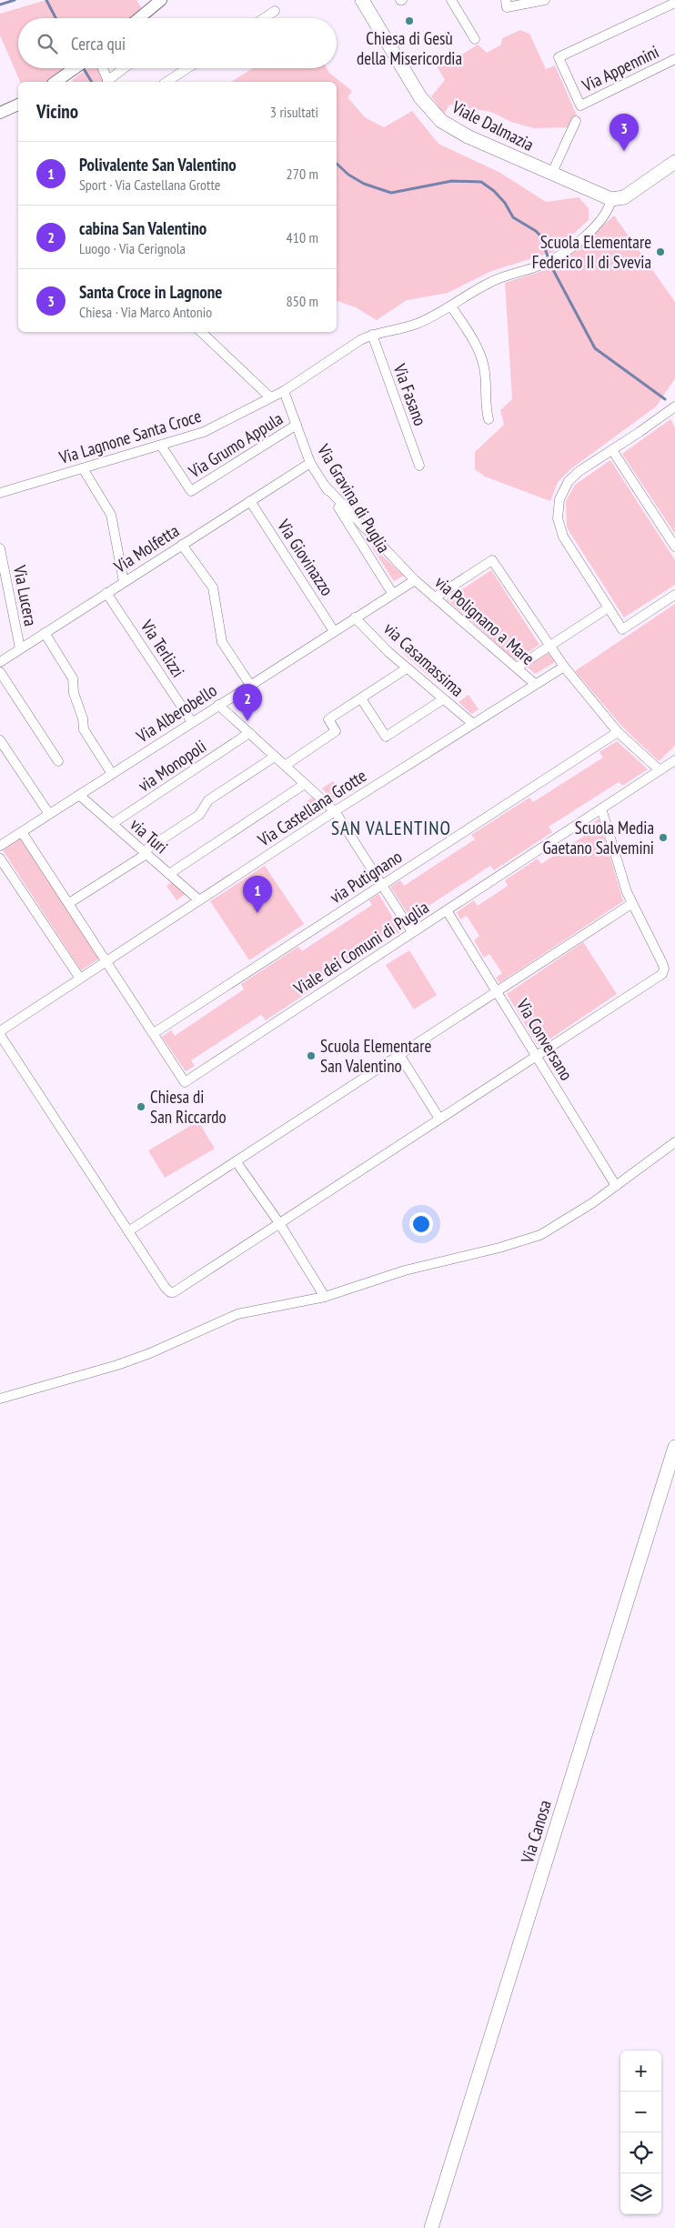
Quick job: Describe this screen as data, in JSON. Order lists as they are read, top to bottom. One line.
{"streets":{"main road":["Viale Dalmazia","Via Canosa"],"street":["Via Appennini","Via Fasano","Via Lagnone Santa Croce","Via Grumo Appula","Via Gravina di Puglia","Via Molfetta","Via Giovinazzo","Via Lucera","via Polignano a Mare","Via Terlizzi","via Casamassima","Via Alberobello","via Monopoli","Via Castellana Grotte","via Turi","via Putignano","Viale dei Comuni di Puglia","Via Conversano"]},"crossings":[["Viale Dalmazia","Via Lagnone Santa Croce"],["Via Fasano","Via Lagnone Santa Croce"],["Via Lagnone Santa Croce","Via Grumo Appula"],["Via Lagnone Santa Croce","Via Gravina di Puglia"],["Via Grumo Appula","Via Gravina di Puglia"],["Via Gravina di Puglia","Via Molfetta"],["Via Gravina di Puglia","via Polignano a Mare"],["Via Gravina di Puglia","Via Alberobello"],["Via Molfetta","Via Giovinazzo"],["Via Molfetta","Via Lucera"],["Via Molfetta","Via Terlizzi"],["Via Giovinazzo","Via Alberobello"],["via Polignano a Mare","Via Alberobello"],["via Polignano a Mare","Via Castellana Grotte"],["Via Terlizzi","Via Alberobello"],["via Casamassima","Via Alberobello"],["via Casamassima","Via Castellana Grotte"],["Via Alberobello","via Turi"],["Via Alberobello","Viale dei Comuni di Puglia"],["via Monopoli","via Turi"],["Via Castellana Grotte","via Turi"],["Via Castellana Grotte","Viale dei Comuni di Puglia"],["via Putignano","Viale dei Comuni di Puglia"],["Viale dei Comuni di Puglia","Via Conversano"]],"districts":["SAN VALENTINO"],"places":["Chiesa di Gesù della Misericordia","Scuola Elementare Federico II di Svevia","Scuola Media Gaetano Salvemini","Scuola Elementare San Valentino","Chiesa di San Riccardo"],"page":{"search":"Cerca qui","heading":["Vicino","3 risultati"],"pins":["3","2","1"],"list":[{"mark":"1","name":"Polivalente San Valentino","note":"Sport · Via Castellana Grotte","value":"270 m"},{"mark":"2","name":"cabina San Valentino","note":"Luogo · Via Cerignola","value":"410 m"},{"mark":"3","name":"Santa Croce in Lagnone","note":"Chiesa · Via Marco Antonio","value":"850 m"}],"map_buttons":["+","−"]}}
